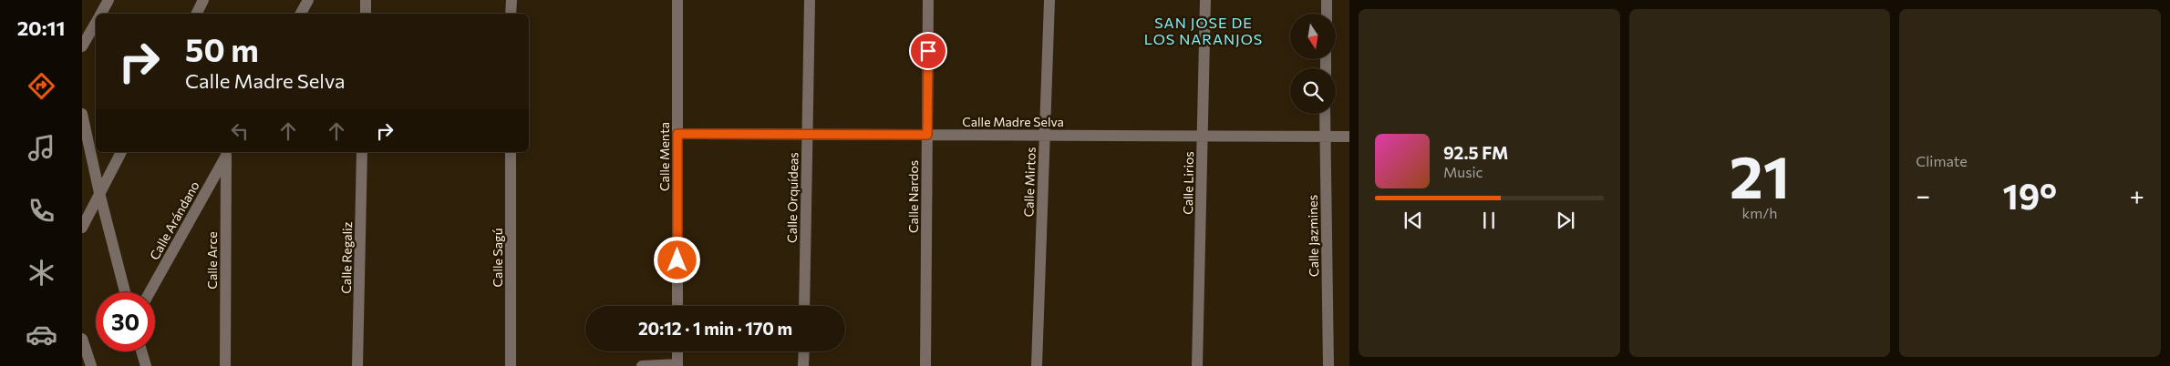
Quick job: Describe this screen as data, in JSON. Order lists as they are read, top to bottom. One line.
{"streets":{"street":["Calle Madre Selva","Calle Menta","Calle Mirtos","Calle Lirios","Calle Nardos","Calle Orquídeas","Calle Arándano","Calle Jazmines","Calle Regaliz","Calle Sagú","Calle Arce"]},"crossings":[["Calle Madre Selva","Calle Menta"],["Calle Madre Selva","Calle Mirtos"],["Calle Madre Selva","Calle Lirios"],["Calle Madre Selva","Calle Nardos"],["Calle Madre Selva","Calle Orquídeas"],["Calle Madre Selva","Calle Jazmines"],["Calle Arándano","Calle Arce"]],"districts":["SAN JOSE DE LOS NARANJOS"],"north":"bottom","page":{"tabs":"20:11","tile":[["21","km/h"],"Climate"],"turn":["50 m","Calle Madre Selva"],"song":["92.5 FM","Music"],"heat":["−","19°","+"],"limit":"30","trip":"20:12 · 1 min · 170 m"}}
